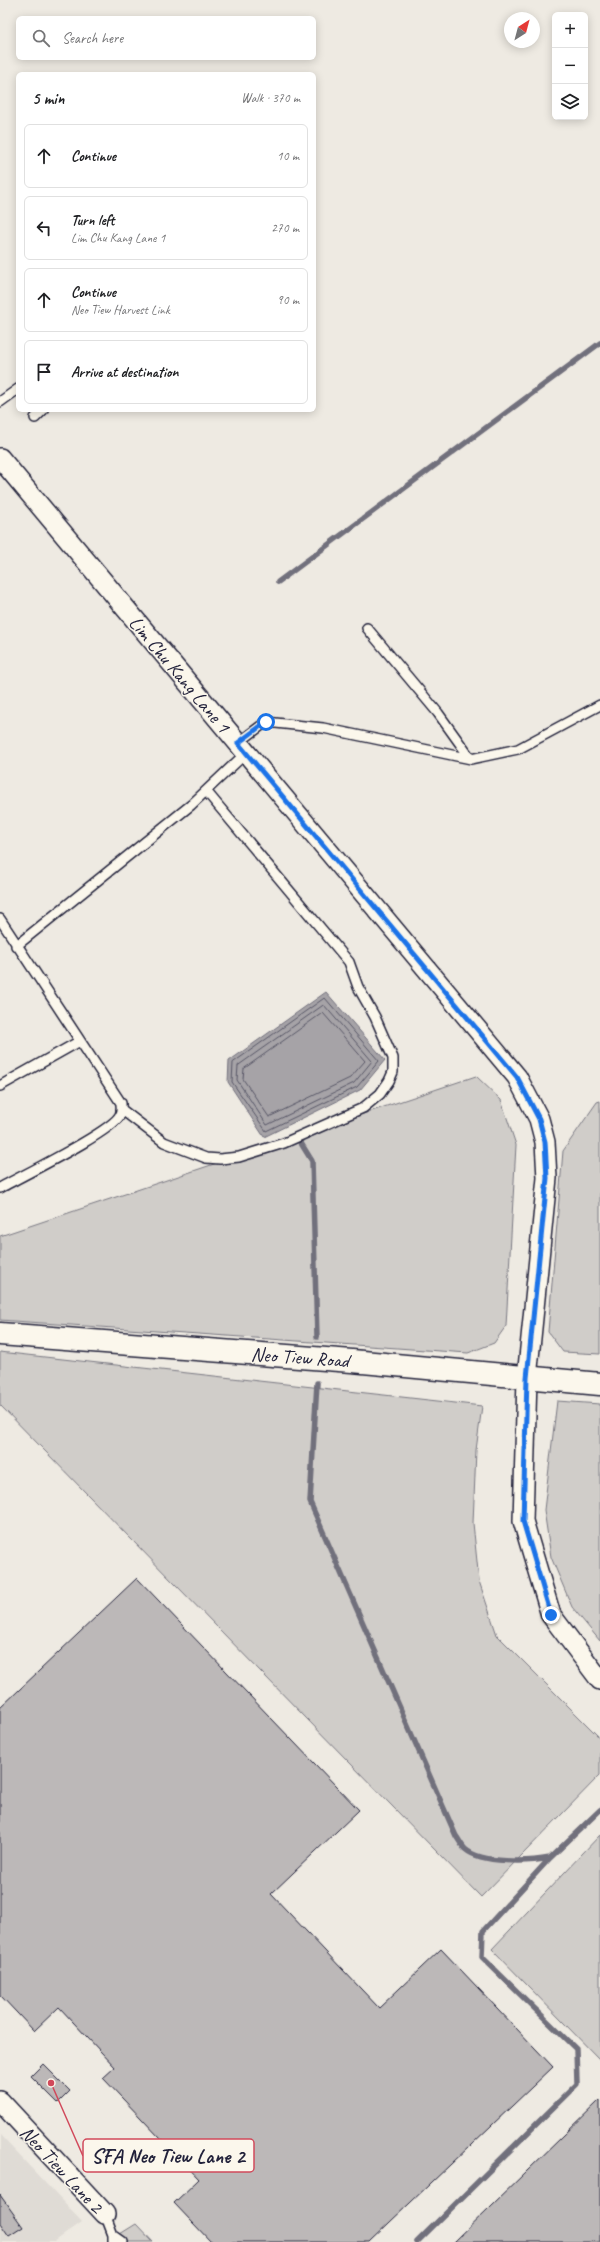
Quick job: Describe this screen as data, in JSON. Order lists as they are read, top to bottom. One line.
{"streets":{"main road":["Neo Tiew Road"],"street":["Lim Chu Kang Lane 1","Neo Tiew Lane 2"]},"crossings":[["Lim Chu Kang Lane 1","Neo Tiew Road"]],"places":["SFA Neo Tiew Lane 2"],"north":"top right","page":{"map_buttons":["+","−"],"search":"Search here","heading":["5 min","Walk · 370 m"],"list":[["Continue","10 m"],["Turn left","Lim Chu Kang Lane 1","270 m"],["Continue","Neo Tiew Harvest Link","90 m"],"Arrive at destination"]}}
